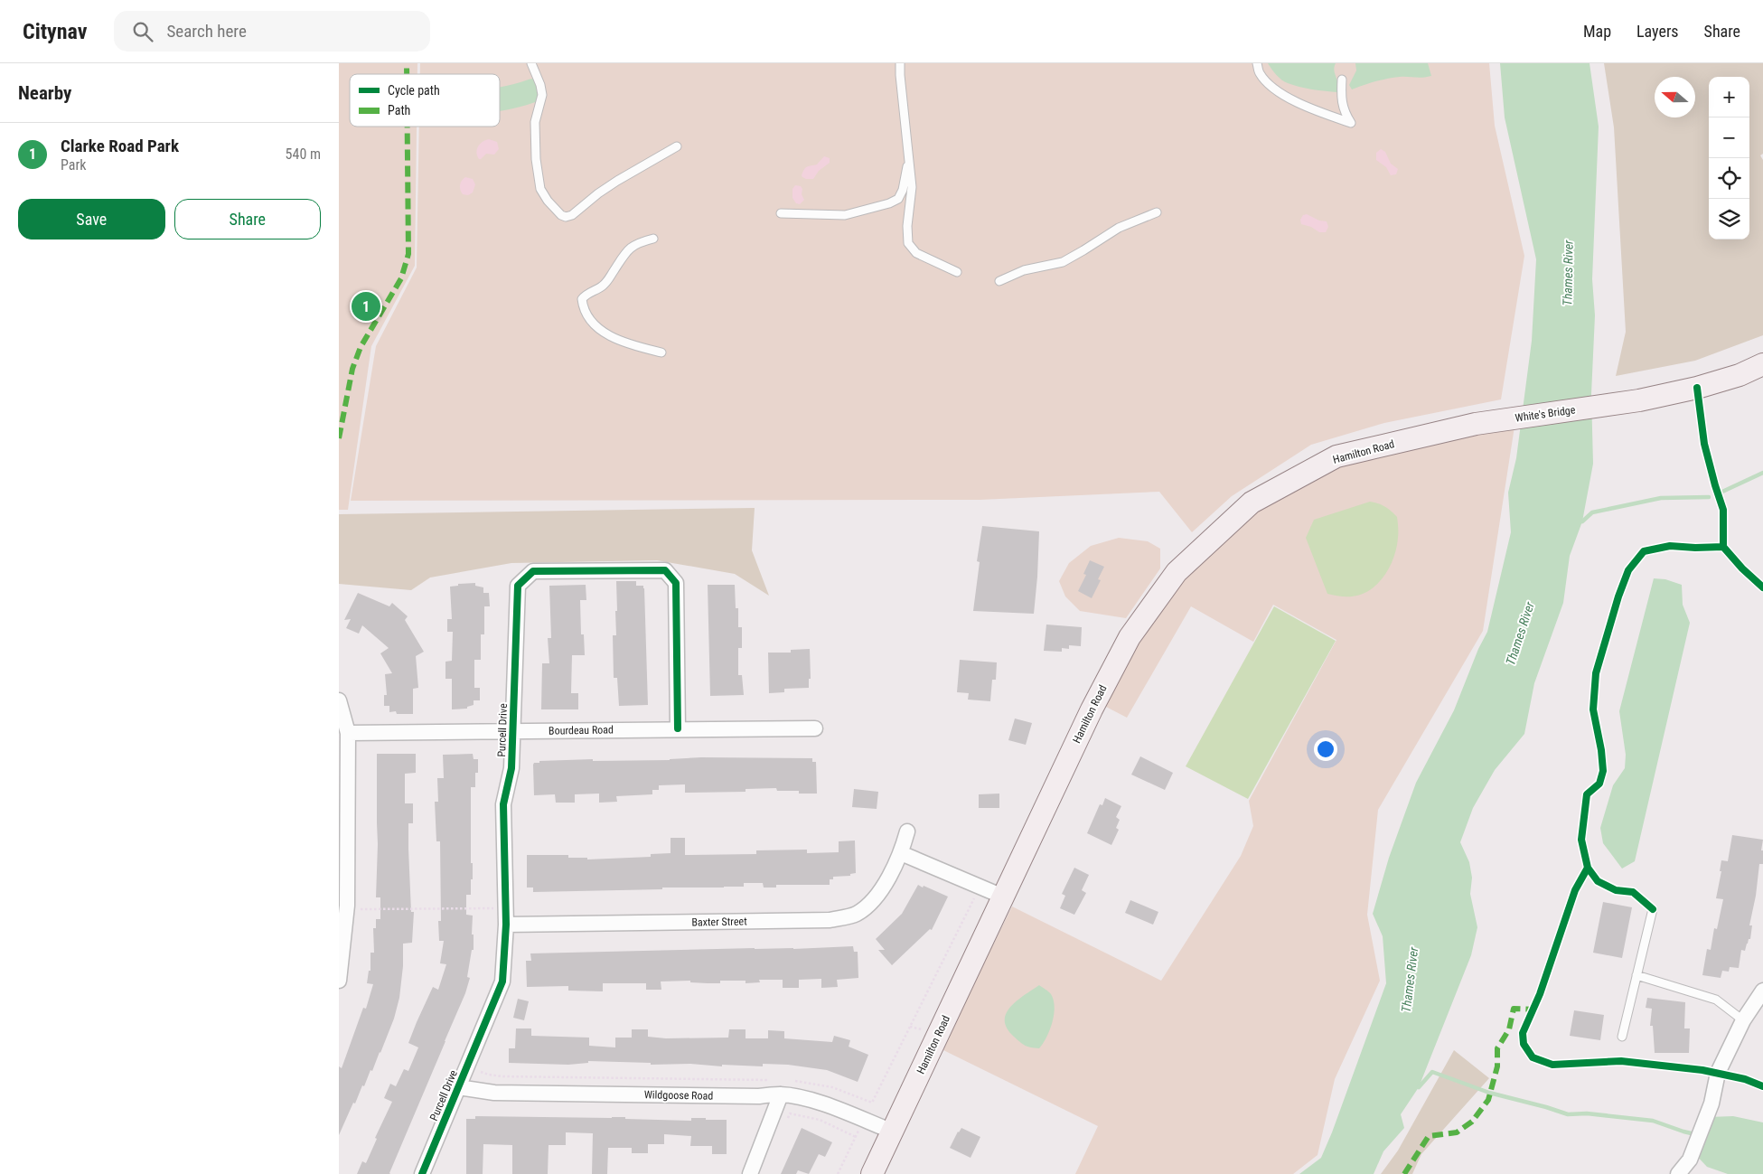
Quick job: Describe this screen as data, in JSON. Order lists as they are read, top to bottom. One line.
{"streets":{"main road":["White's Bridge","Hamilton Road"],"street":["Purcell Drive","Bourdeau Road","Baxter Street","Wildgoose Road"]},"crossings":[["White's Bridge","Hamilton Road"],["Hamilton Road","Wildgoose Road"],["Purcell Drive","Bourdeau Road"],["Purcell Drive","Baxter Street"],["Purcell Drive","Wildgoose Road"]],"water":["Thames River"],"legend":["Cycle path","Path"],"north":"left","page":{"header":"Citynav","search":"Search here","nav":["Map","Layers","Share"],"heading":"Nearby","map_buttons":["+","−"],"list":[{"mark":"1","name":"Clarke Road Park","note":"Park","value":"540 m"}],"buttons":["Save","Share"],"pins":"1"}}
